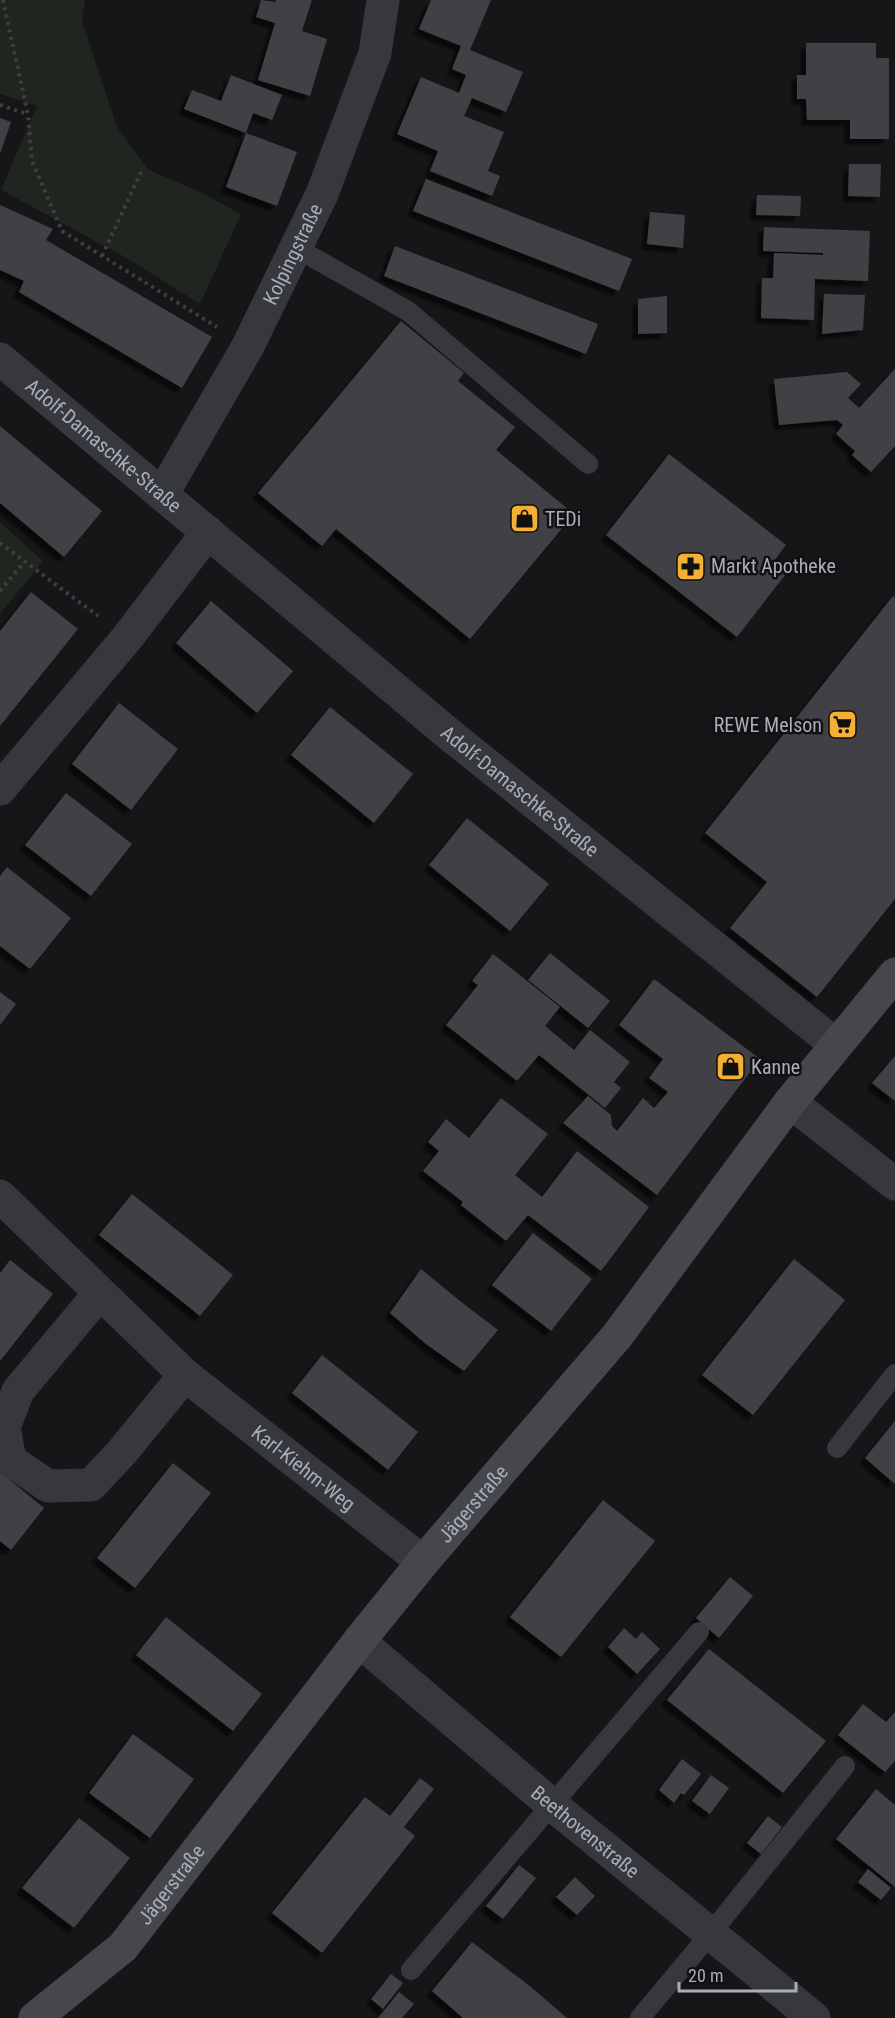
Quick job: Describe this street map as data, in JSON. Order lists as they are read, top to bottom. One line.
{"streets":{"street":["Kolpingstraße","Adolf-Damaschke-Straße","Karl-Kiehm-Weg","Jägerstraße","Beethovenstraße"]},"crossings":[["Kolpingstraße","Adolf-Damaschke-Straße"],["Adolf-Damaschke-Straße","Jägerstraße"],["Karl-Kiehm-Weg","Jägerstraße"],["Jägerstraße","Beethovenstraße"]],"places":{"shop":["TEDi","Kanne"],"pharmacy":["Markt Apotheke"],"supermarket":["REWE Melson"]},"scale_bar":"20 m"}
